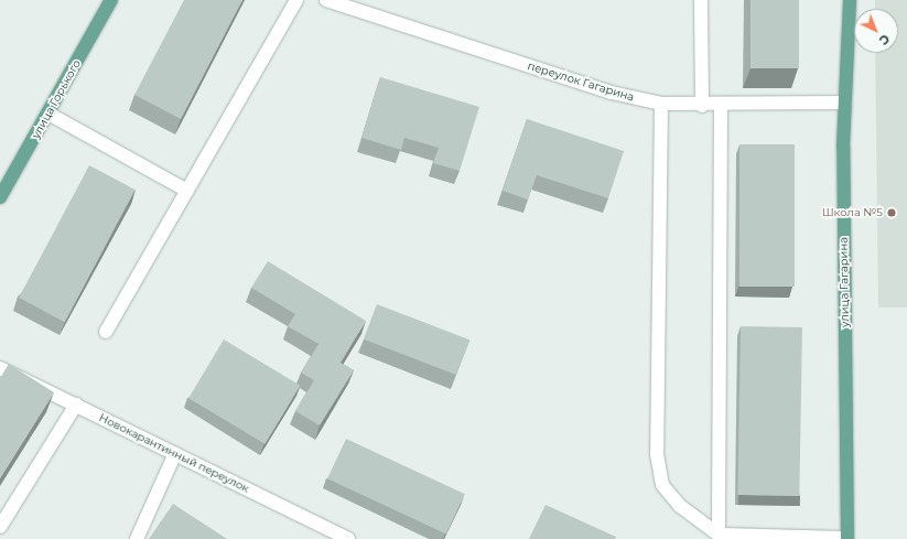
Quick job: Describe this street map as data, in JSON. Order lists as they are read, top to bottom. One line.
{"streets":{"main road":["улица Горького","улица Гагарина"],"lane":["переулок Гагарина","Новокарантинный переулок"]},"crossings":[["переулок Гагарина","улица Гагарина"]],"places":["Школа №5"],"north":"bottom right"}
